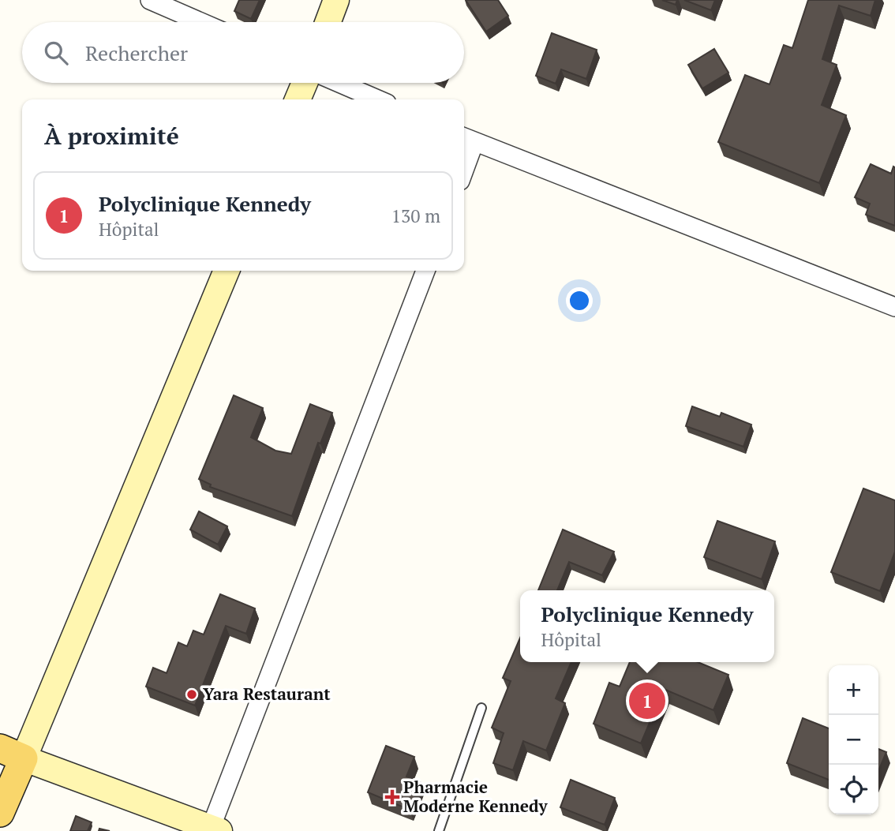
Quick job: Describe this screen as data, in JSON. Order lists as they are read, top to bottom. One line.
{"places":{"other":["Yara Restaurant"],"health":["Pharmacie Moderne Kennedy"]},"page":{"search":"Rechercher","heading":"À proximité","list":[{"mark":"1","name":"Polyclinique Kennedy","note":"Hôpital","value":"130 m"}],"popup":["Polyclinique Kennedy","Hôpital"],"map_buttons":["+","−"],"pins":"1"}}
